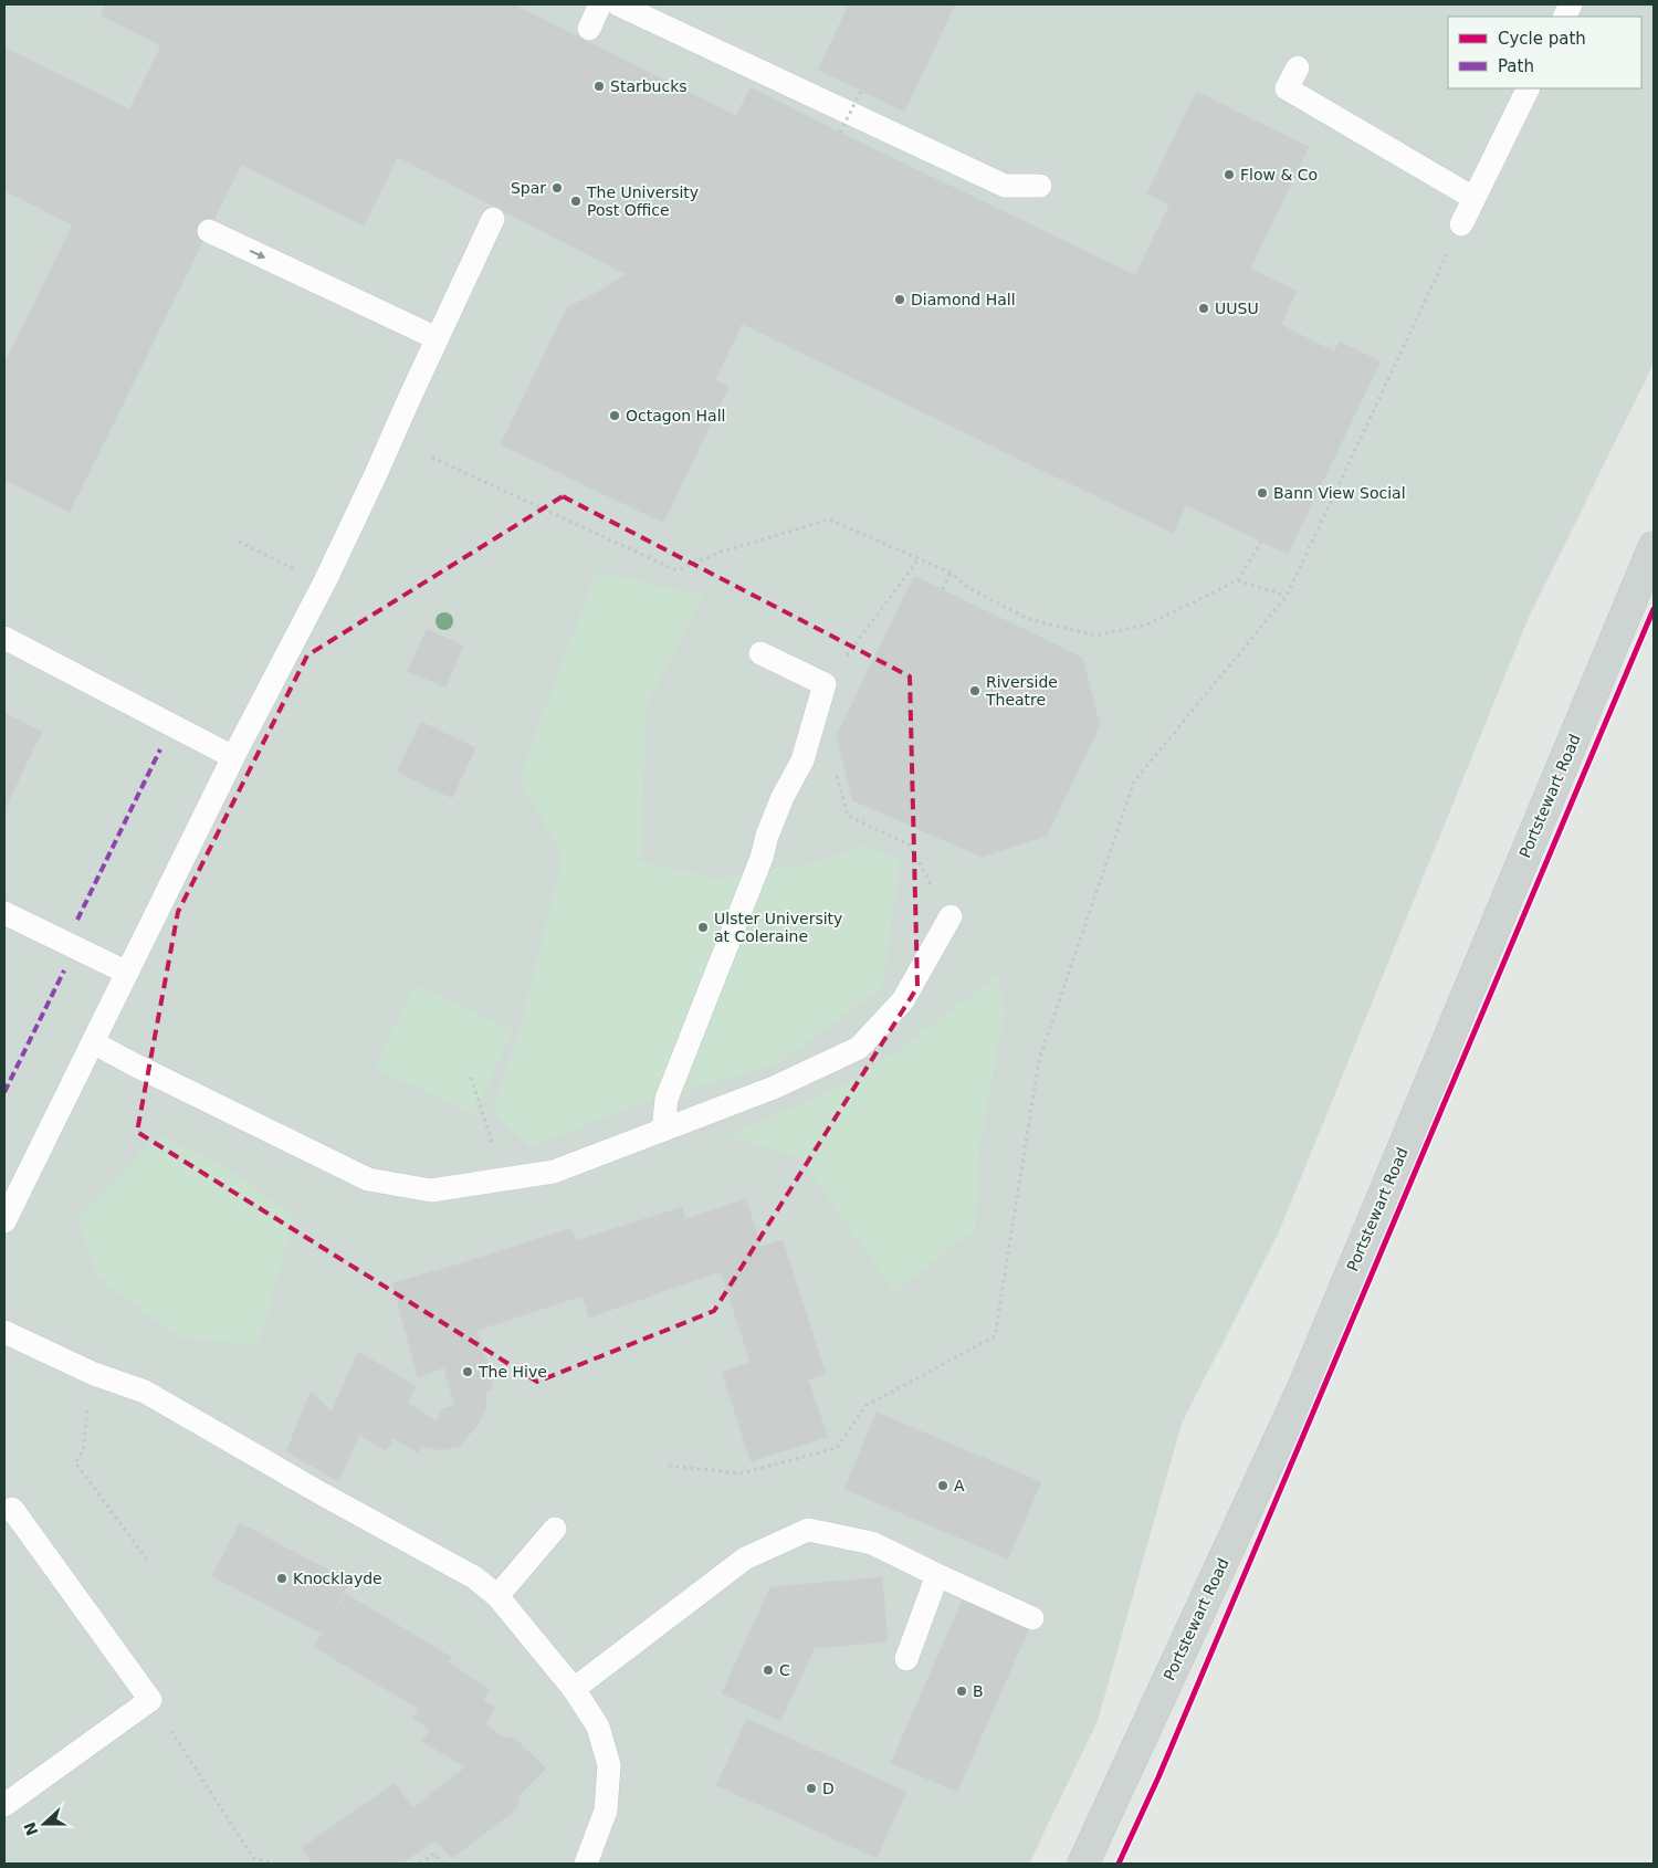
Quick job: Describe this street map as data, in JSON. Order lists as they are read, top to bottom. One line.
{"streets":{"main road":["Portstewart Road"]},"places":["Starbucks","Flow & Co","Spar","The University Post Office","Diamond Hall","UUSU","Octagon Hall","Bann View Social","Riverside Theatre","Ulster University at Coleraine","The Hive","A","Knocklayde","C","B","D"],"legend":["Cycle path","Path"],"north":"left"}
